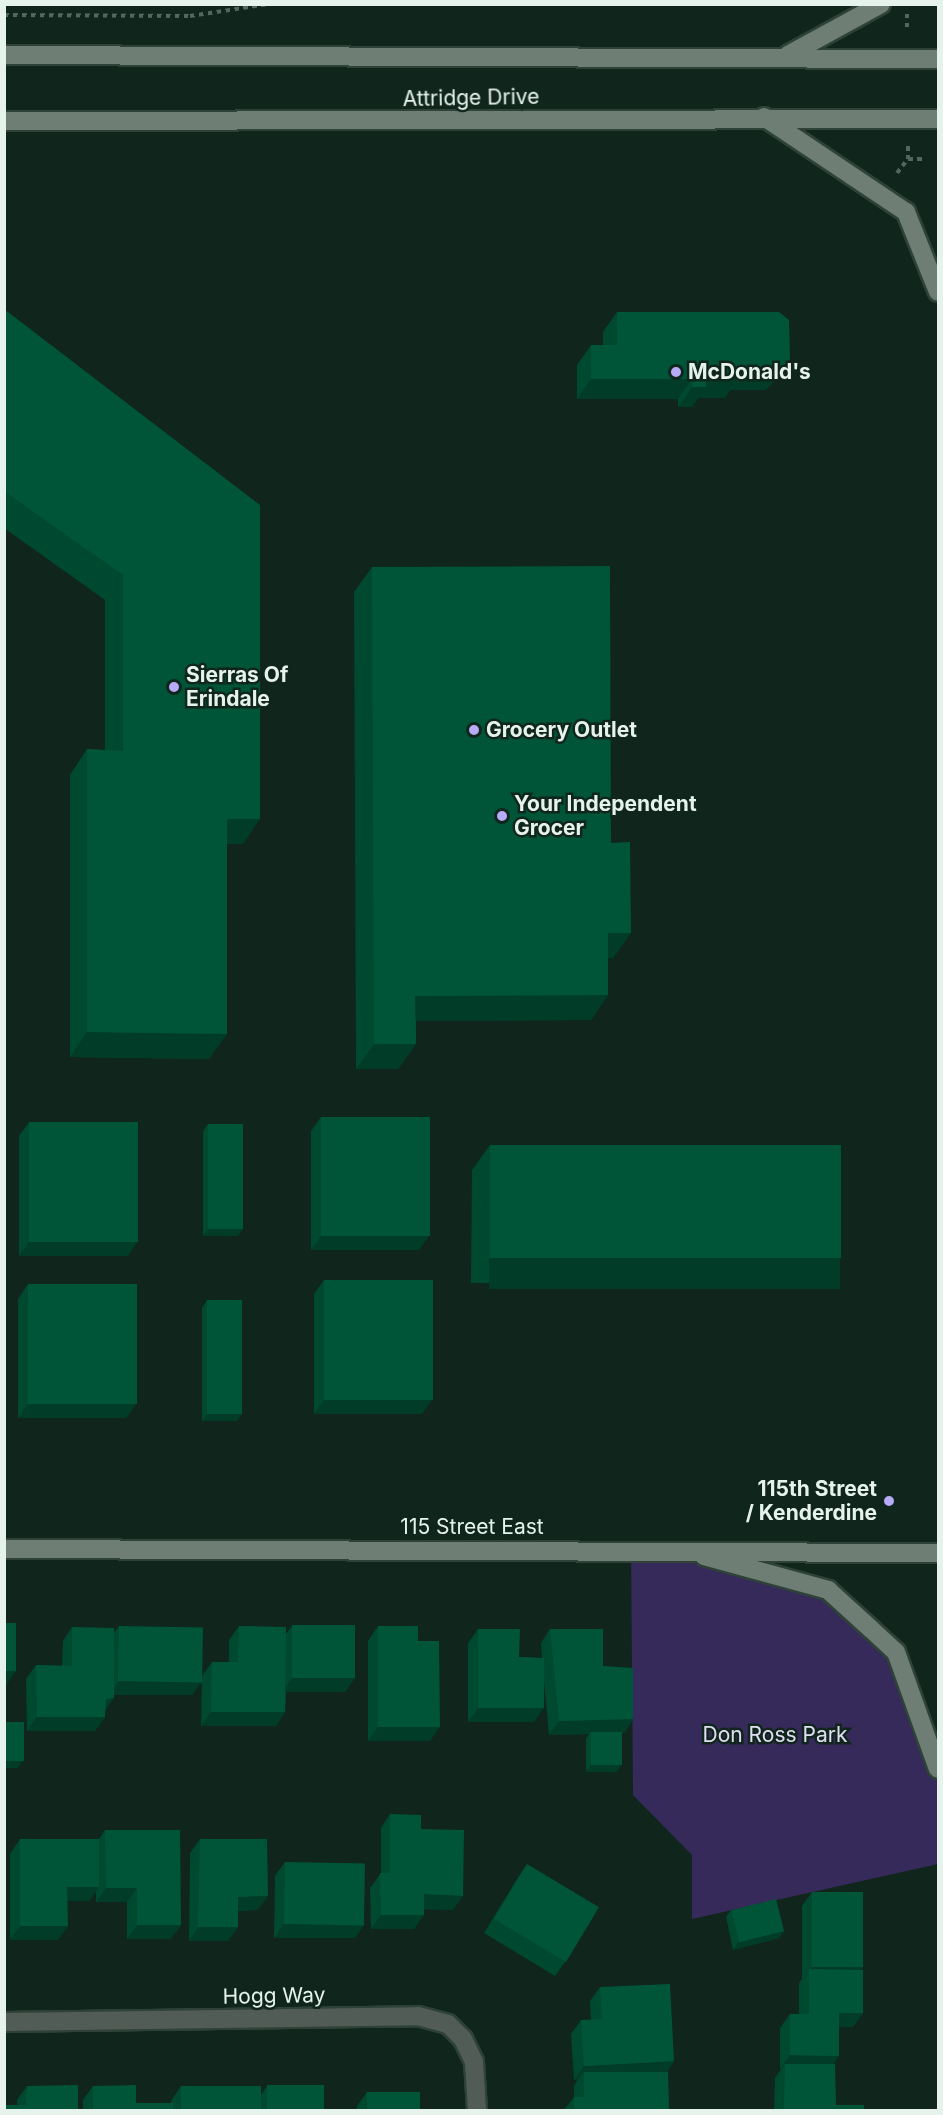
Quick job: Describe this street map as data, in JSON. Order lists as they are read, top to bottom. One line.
{"streets":{"main road":["Attridge Drive","115 Street East"],"street":["Hogg Way"]},"parks":["Don Ross Park"],"places":["McDonald's","Sierras Of Erindale","Grocery Outlet","Your Independent Grocer","115th Street / Kenderdine"]}
